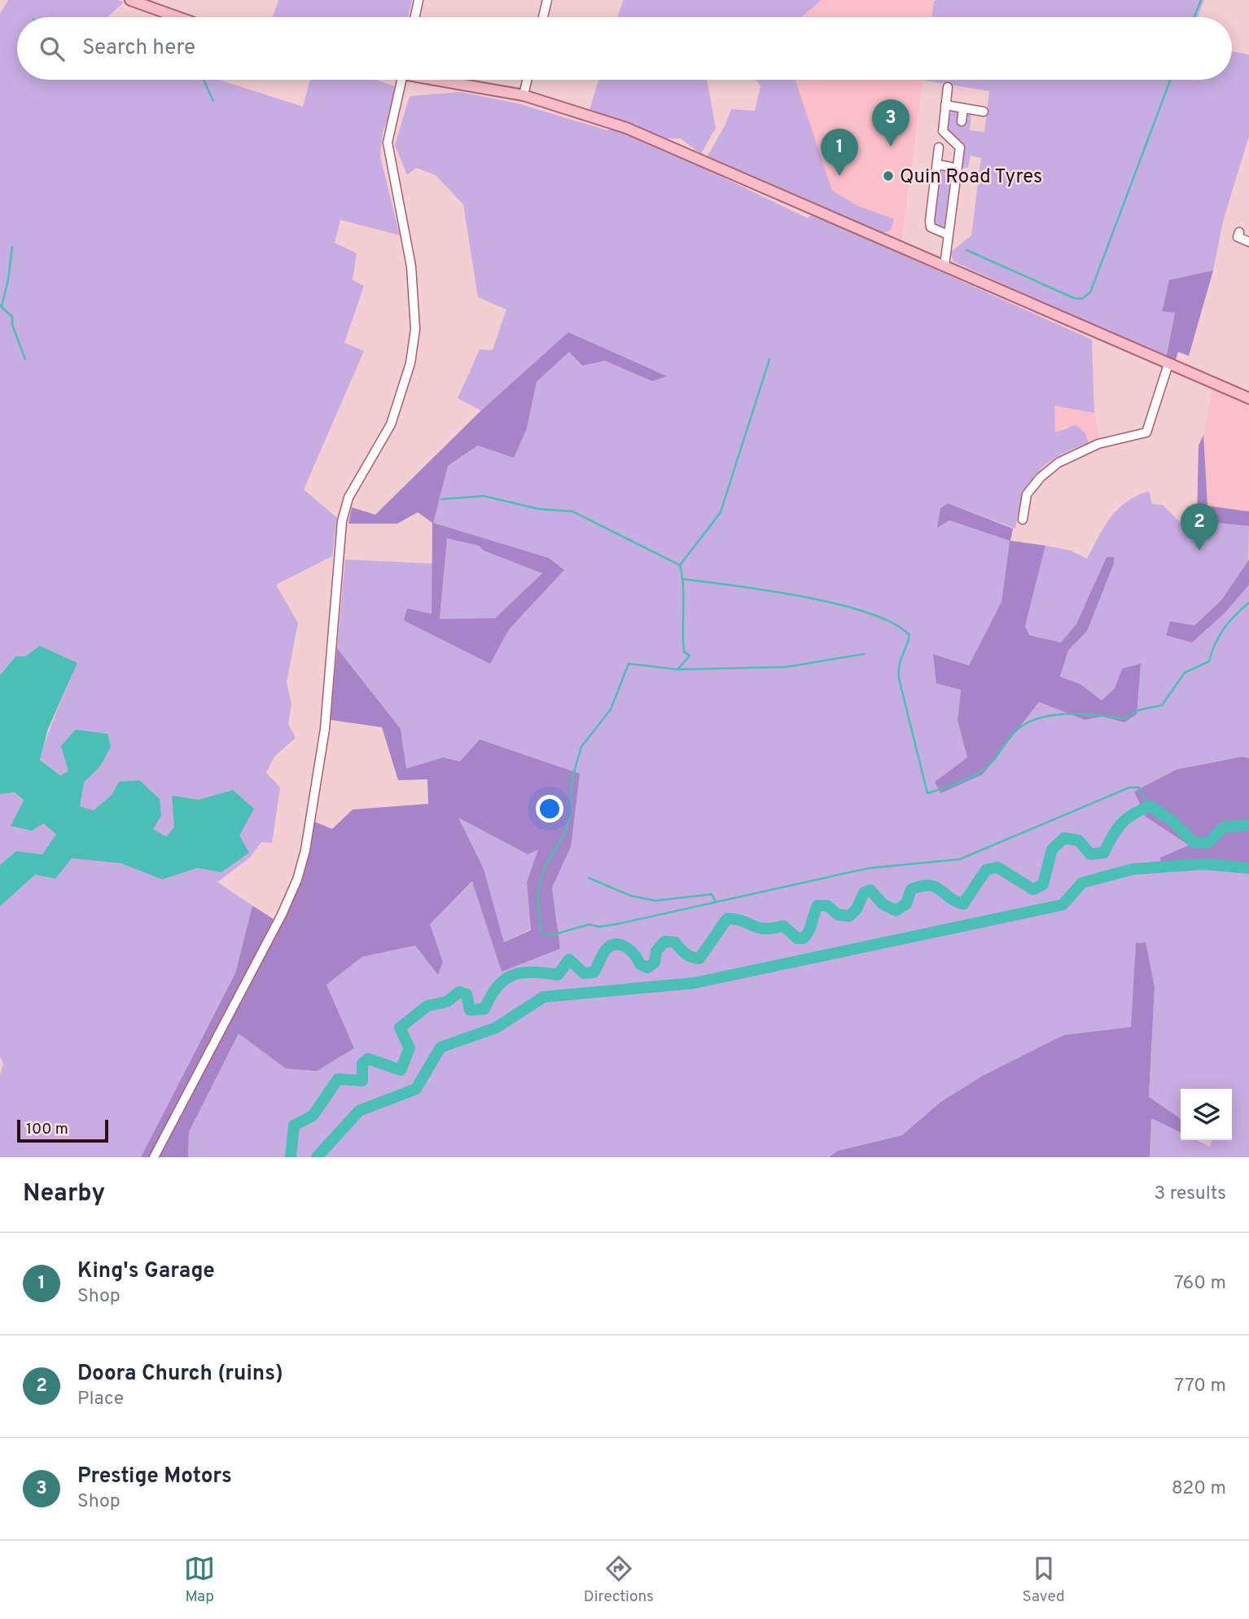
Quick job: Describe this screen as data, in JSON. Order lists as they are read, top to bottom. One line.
{"places":["Quin Road Tyres"],"scale_bar":"100 m","page":{"search":"Search here","pins":["3","1","2"],"scale":"100 m","heading":["Nearby","3 results"],"list":[{"mark":"1","name":"King's Garage","note":"Shop","value":"760 m"},{"mark":"2","name":"Doora Church (ruins)","note":"Place","value":"770 m"},{"mark":"3","name":"Prestige Motors","note":"Shop","value":"820 m"}],"nav":["Map","Directions","Saved"]}}
